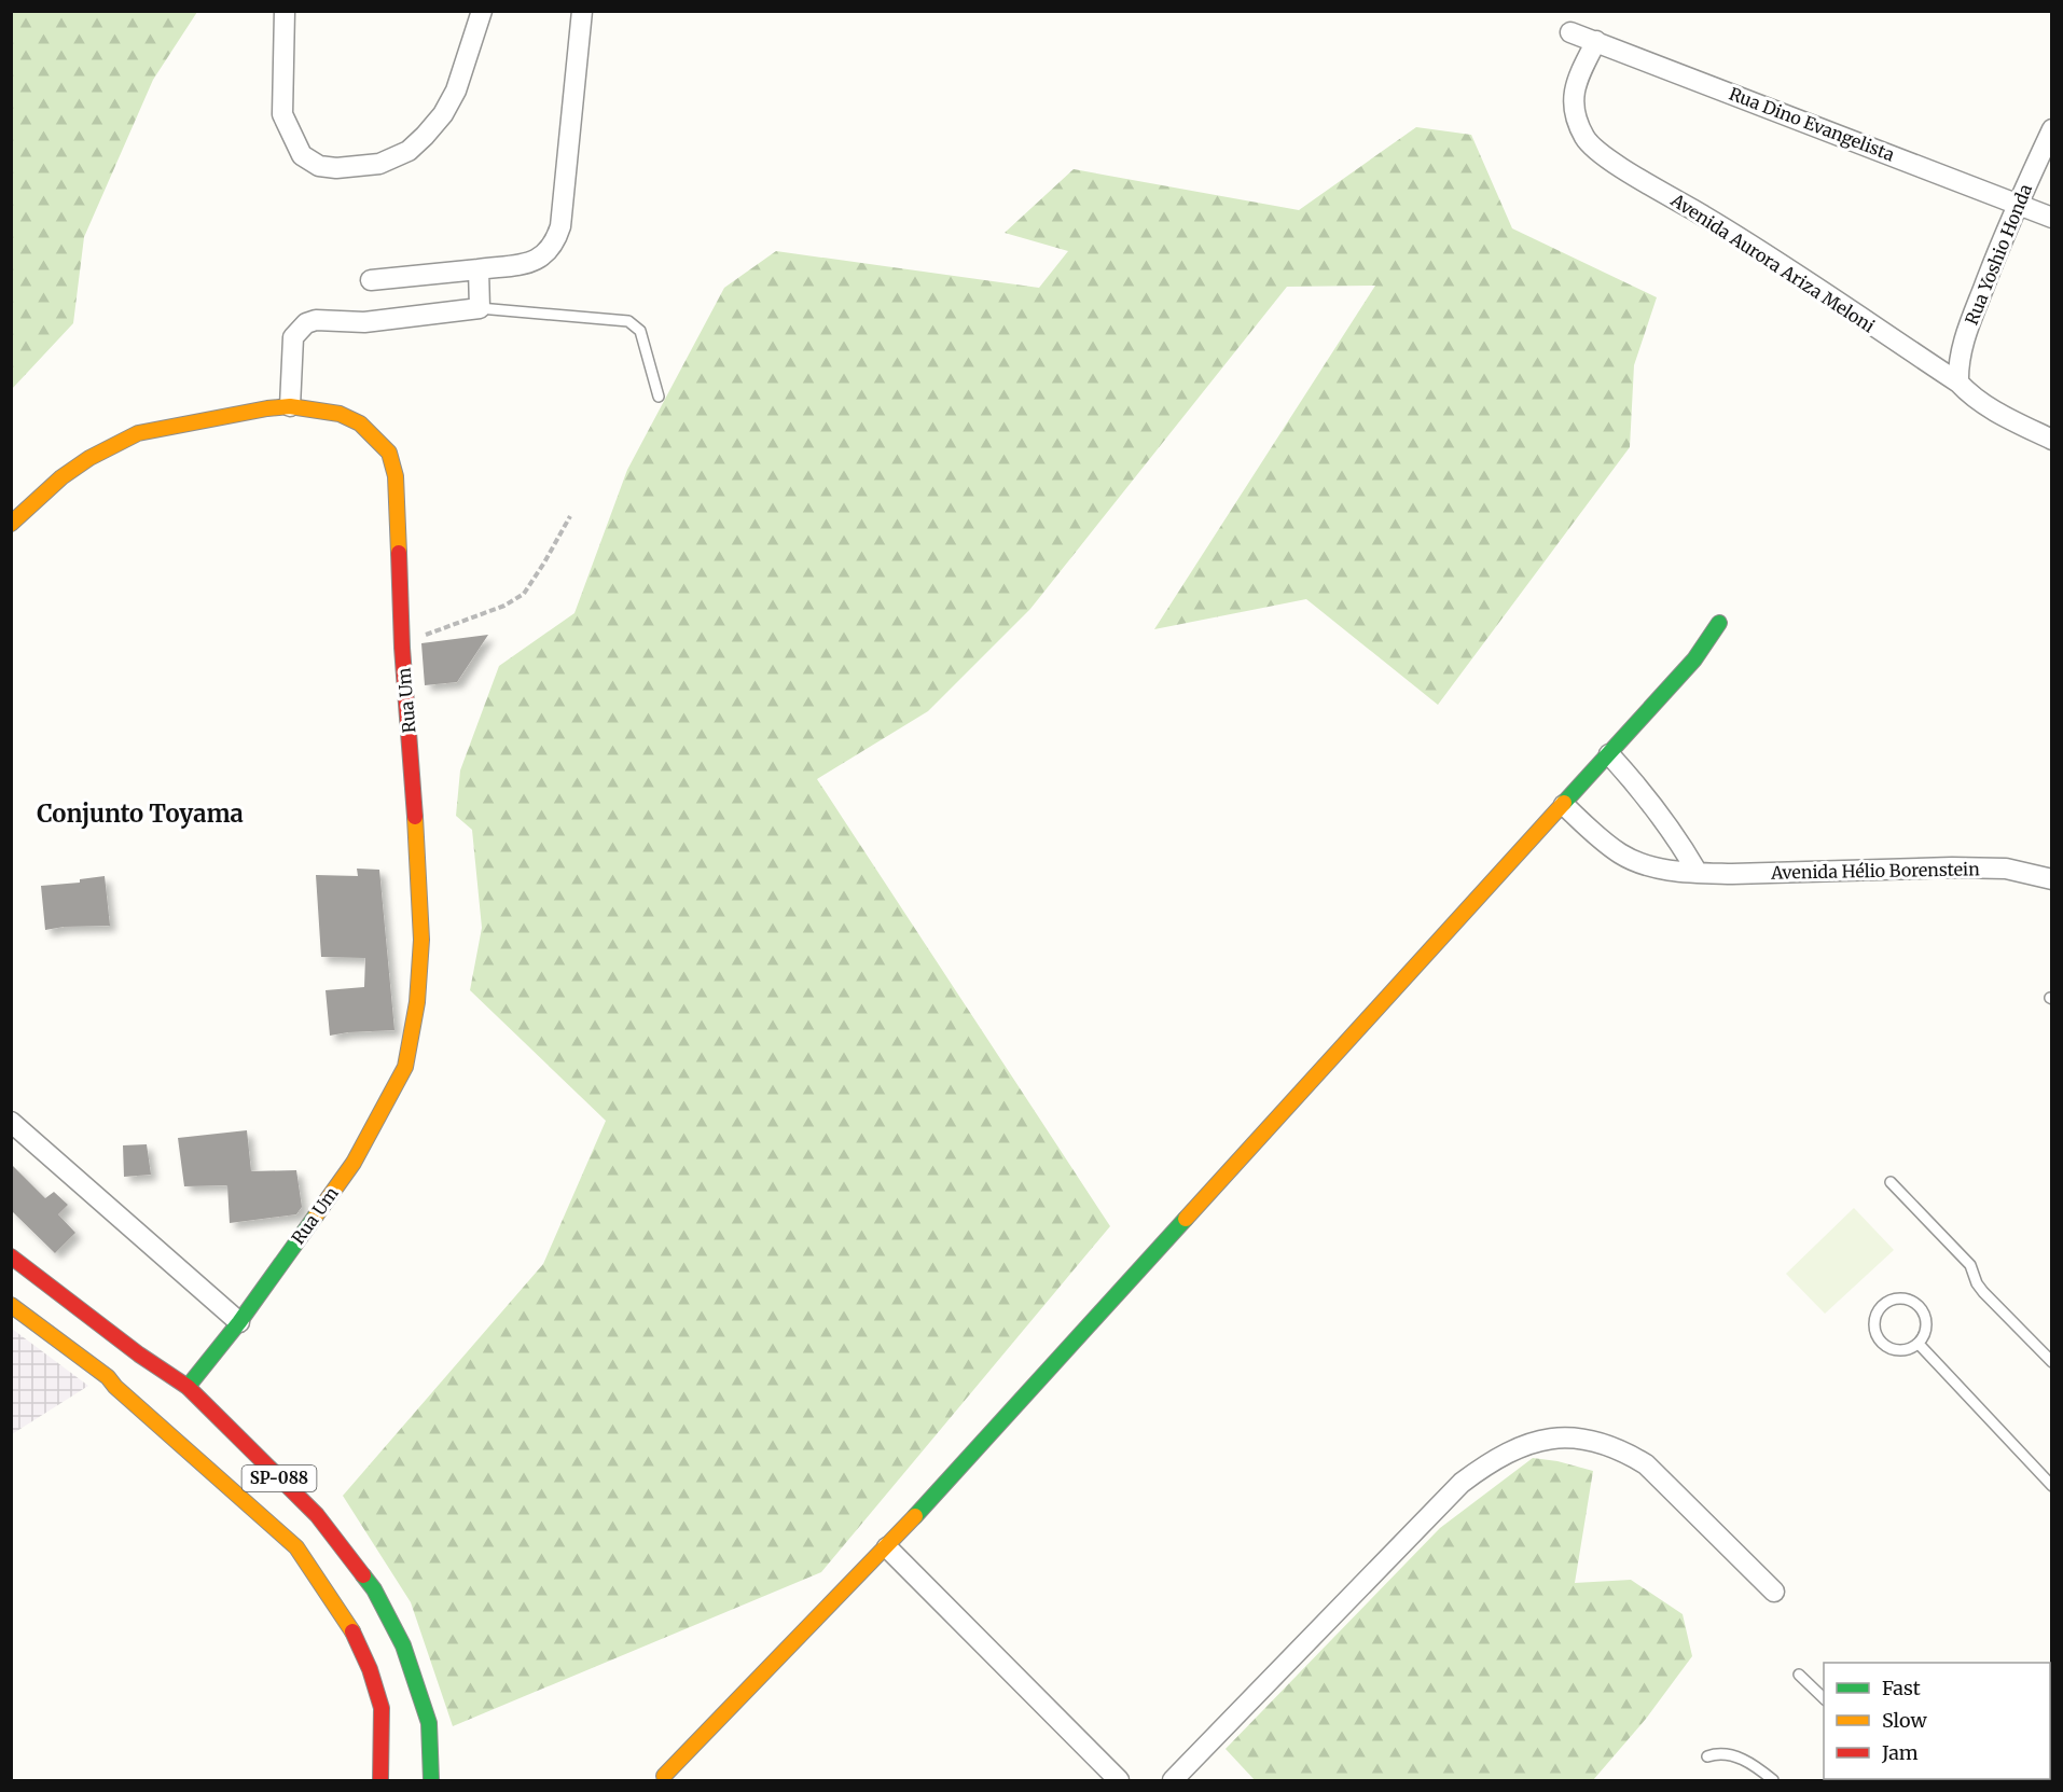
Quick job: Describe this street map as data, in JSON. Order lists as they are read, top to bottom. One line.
{"streets":{"street":["Rua Dino Evangelista","Rua Yoshio Honda","Avenida Aurora Ariza Meloni","Rua Um","Avenida Hélio Borenstein","SP-088"]},"crossings":[["Rua Dino Evangelista","Rua Yoshio Honda"],["Rua Dino Evangelista","Avenida Aurora Ariza Meloni"],["Rua Yoshio Honda","Avenida Aurora Ariza Meloni"],["Rua Um","SP-088"]],"districts":["Conjunto Toyama"],"legend":["Fast","Slow","Jam"]}
